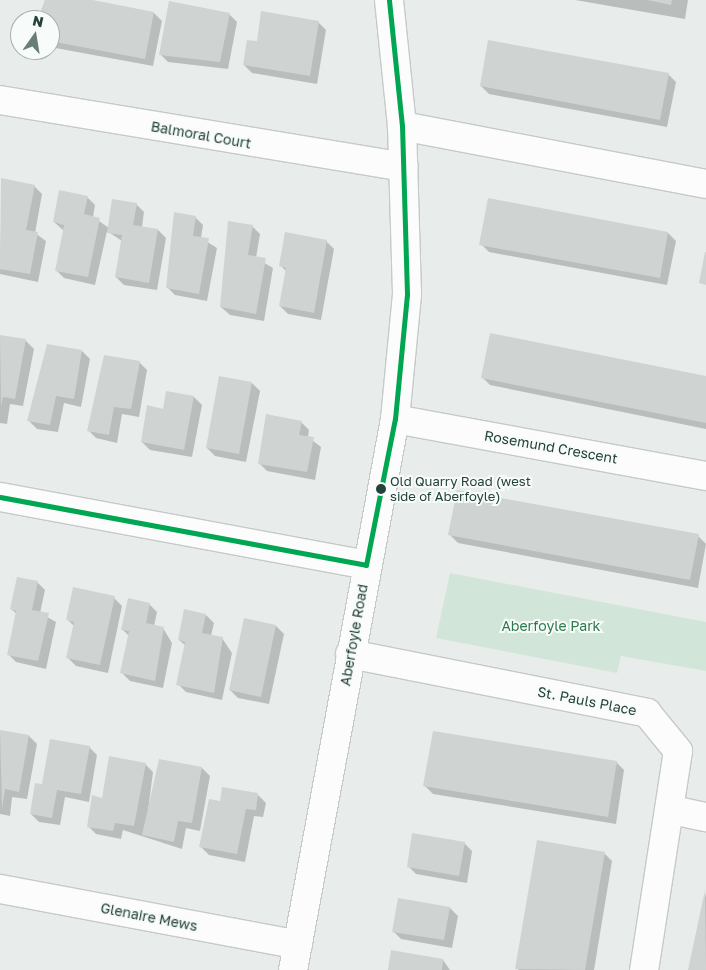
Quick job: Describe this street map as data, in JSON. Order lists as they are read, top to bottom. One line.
{"streets":{"street":["Balmoral Court","Rosemund Crescent","Aberfoyle Road","St. Pauls Place","Glenaire Mews"]},"crossings":[["Balmoral Court","Aberfoyle Road"],["Rosemund Crescent","Aberfoyle Road"],["Aberfoyle Road","St. Pauls Place"],["Aberfoyle Road","Glenaire Mews"]],"parks":["Aberfoyle Park"],"places":["Old Quarry Road (west side of Aberfoyle)"],"north":"top"}
